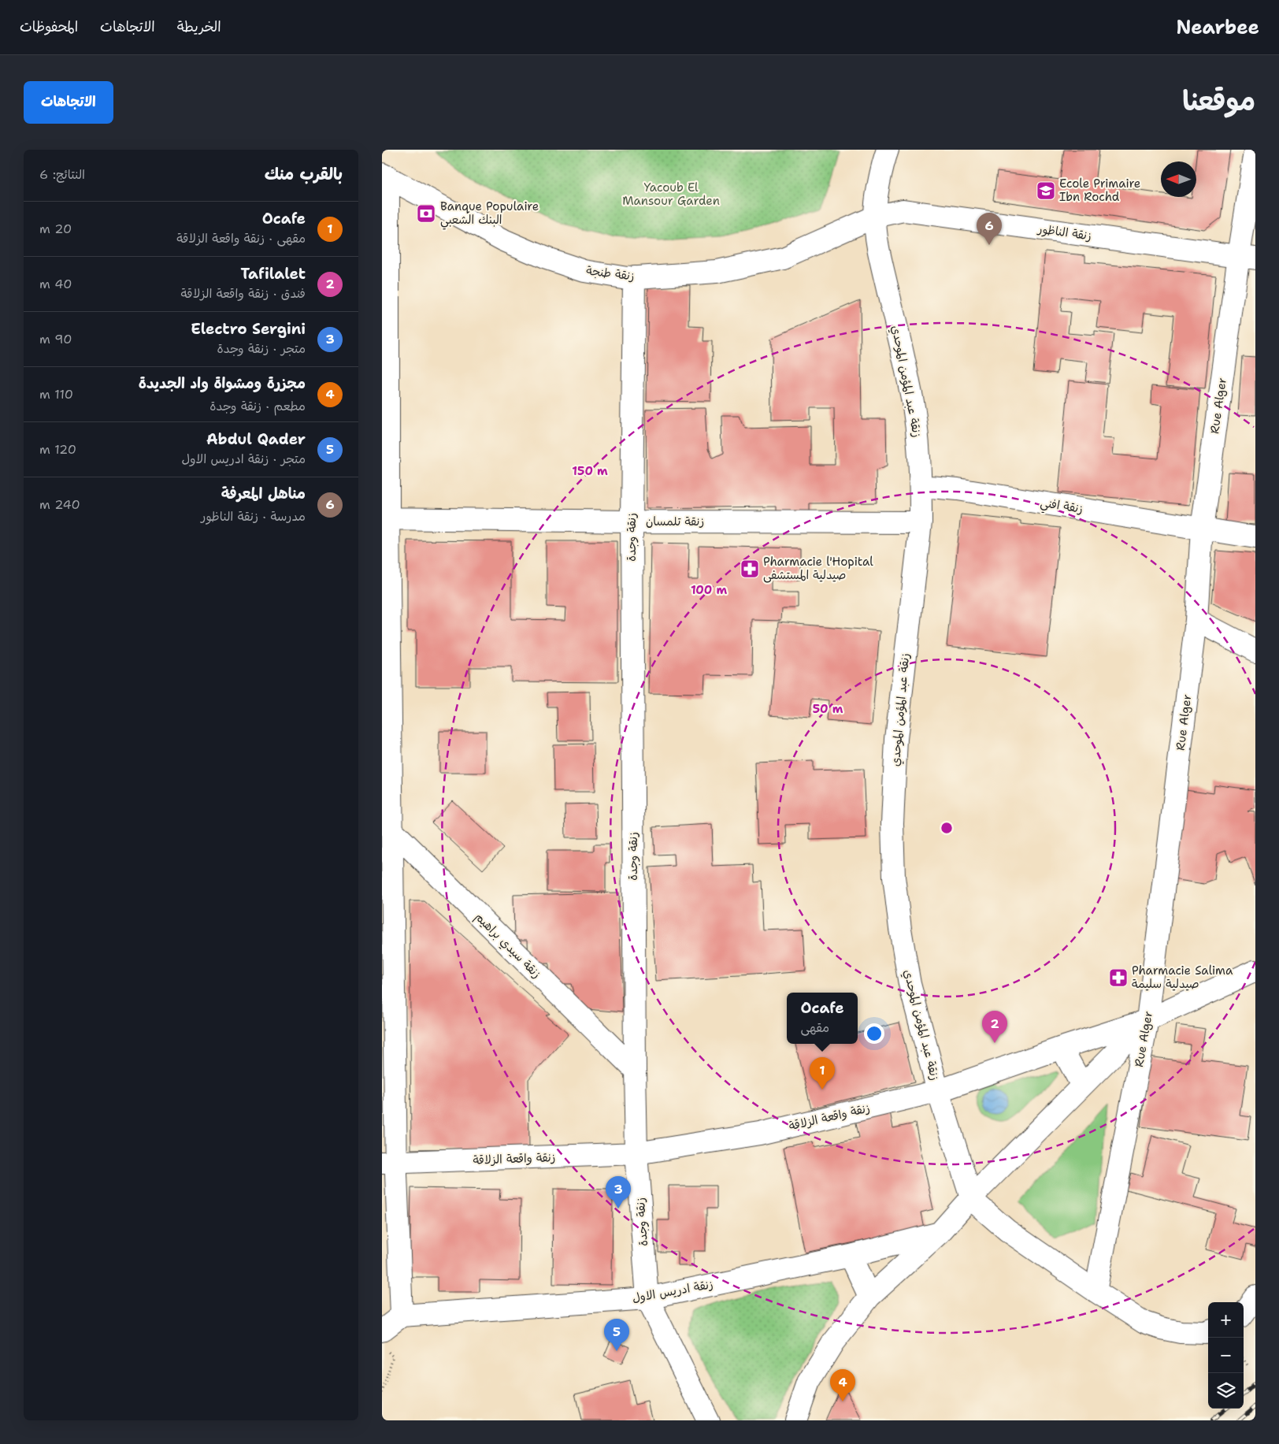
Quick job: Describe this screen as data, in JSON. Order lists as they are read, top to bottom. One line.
{"streets":{"street":["زنقة الناظور","زنقة طنجة","زنقة عبد المؤمن الموحدي","Rue Alger","زنقة افني","زنقة تلمسان","زنقة وجدة","زنقة سيدي براهيم","زنقة واقعة الزلاقة","زنقة ادريس الاول"]},"crossings":[["زنقة الناظور","زنقة طنجة"],["زنقة الناظور","زنقة عبد المؤمن الموحدي"],["زنقة الناظور","Rue Alger"],["زنقة طنجة","زنقة عبد المؤمن الموحدي"],["زنقة طنجة","زنقة وجدة"],["زنقة عبد المؤمن الموحدي","زنقة افني"],["زنقة عبد المؤمن الموحدي","زنقة تلمسان"],["زنقة عبد المؤمن الموحدي","زنقة واقعة الزلاقة"],["Rue Alger","زنقة افني"],["Rue Alger","زنقة واقعة الزلاقة"],["زنقة تلمسان","زنقة وجدة"],["زنقة وجدة","زنقة سيدي براهيم"],["زنقة وجدة","زنقة واقعة الزلاقة"],["زنقة وجدة","زنقة ادريس الاول"]],"parks":["Yacoub El Mansour Garden"],"places":{"school or university":["Ecole Primaire Ibn Rochd"],"bank":["Banque Populaire البنك الشعبي"],"pharmacy":["Pharmacie l'Hopital صيدلية المستشفى","Pharmacie Salima صيدلية سليمة"]},"north":"left","page":{"header":"Nearbee","nav":["الخريطة","الاتجاهات","المحفوظات"],"title":"موقعنا","buttons":"الاتجاهات","heading":["بالقرب منك","النتائج: 6"],"list":[{"mark":"1","name":"Ocafe","note":"مقهى · زنقة واقعة الزلاقة","value":"20 m"},{"mark":"2","name":"Tafilalet","note":"فندق · زنقة واقعة الزلاقة","value":"40 m"},{"mark":"3","name":"Electro Sergini","note":"متجر · زنقة وجدة","value":"90 m"},{"mark":"4","name":"مجزرة ومشواة واد الجديدة","note":"مطعم · زنقة وجدة","value":"110 m"},{"mark":"5","name":"Abdul Qader","note":"متجر · زنقة ادريس الاول","value":"120 m"},{"mark":"6","name":"مناهل المعرفة","note":"مدرسة · زنقة الناظور","value":"240 m"}],"pins":["6","2","1","3","5","4"],"popup":["Ocafe","مقهى"],"map_buttons":["+","−"]},"rings":["150 m","100 m","50 m"]}
